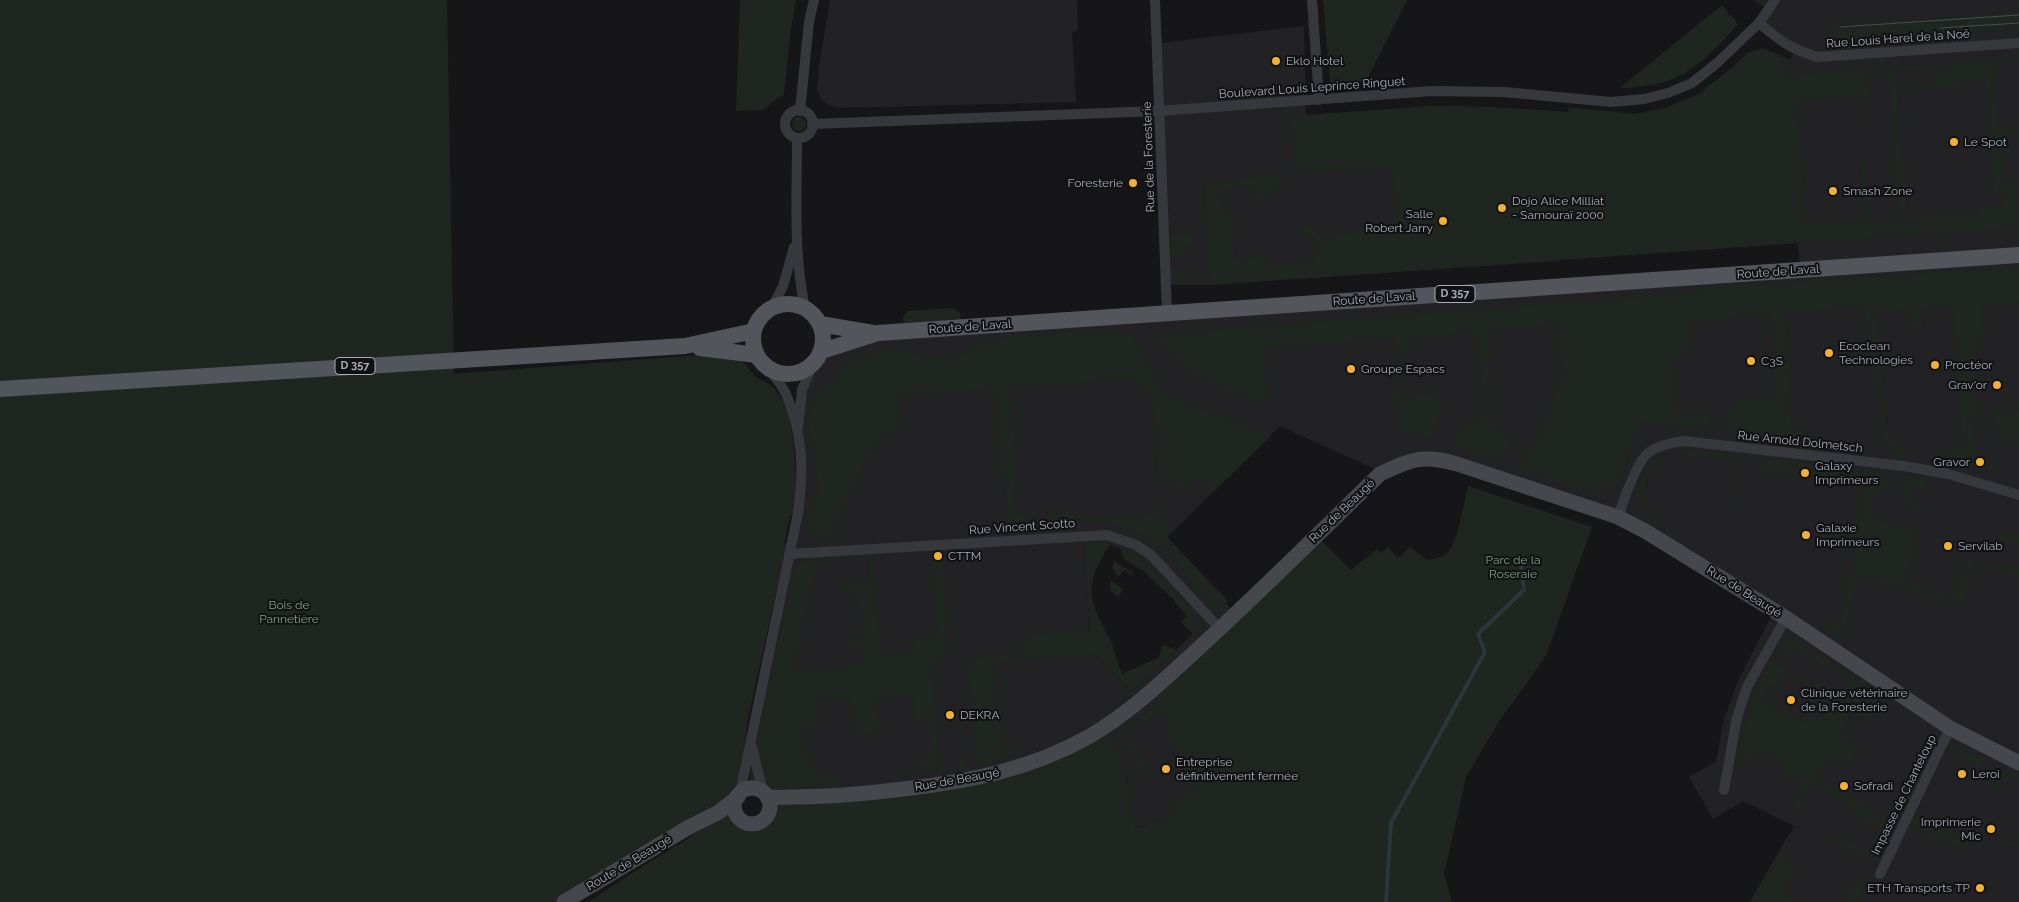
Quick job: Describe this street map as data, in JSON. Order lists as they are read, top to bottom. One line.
{"streets":{"main road":["Route de Laval","D 357"],"street":["Rue Louis Harel de la Noë","Boulevard Louis Leprince Ringuet","Rue de la Foresterie","Rue Arnold Dolmetsch","Rue de Beaugé","Rue Vincent Scotto","Impasse de Chanteloup","Route de Beaugé"]},"crossings":[["Rue Louis Harel de la Noë","Boulevard Louis Leprince Ringuet"],["Boulevard Louis Leprince Ringuet","Rue de la Foresterie"],["Rue de la Foresterie","Route de Laval"],["Route de Laval","D 357"],["Rue Arnold Dolmetsch","Rue de Beaugé"],["Rue de Beaugé","Rue Vincent Scotto"],["Rue de Beaugé","Impasse de Chanteloup"],["Rue de Beaugé","Route de Beaugé"]],"parks":["Parc de la Roseraie","Bois de Pannetière"],"places":["Eklo Hotel","Le Spot","Foresterie","Smash Zone","Dojo Alice Milliat - Samouraï 2000","Salle Robert Jarry","Ecoclean Technologies","C3S","Proctéor","Groupe Espacs","Grav'or","Gravor","Galaxy Imprimeurs","Galaxie Imprimeurs","Servilab","CTTM","Clinique vétérinaire de la Foresterie","DEKRA","Entreprise définitivement fermée","Leroi","Sofradi","Imprimerie Mic","ETH Transports TP"]}
